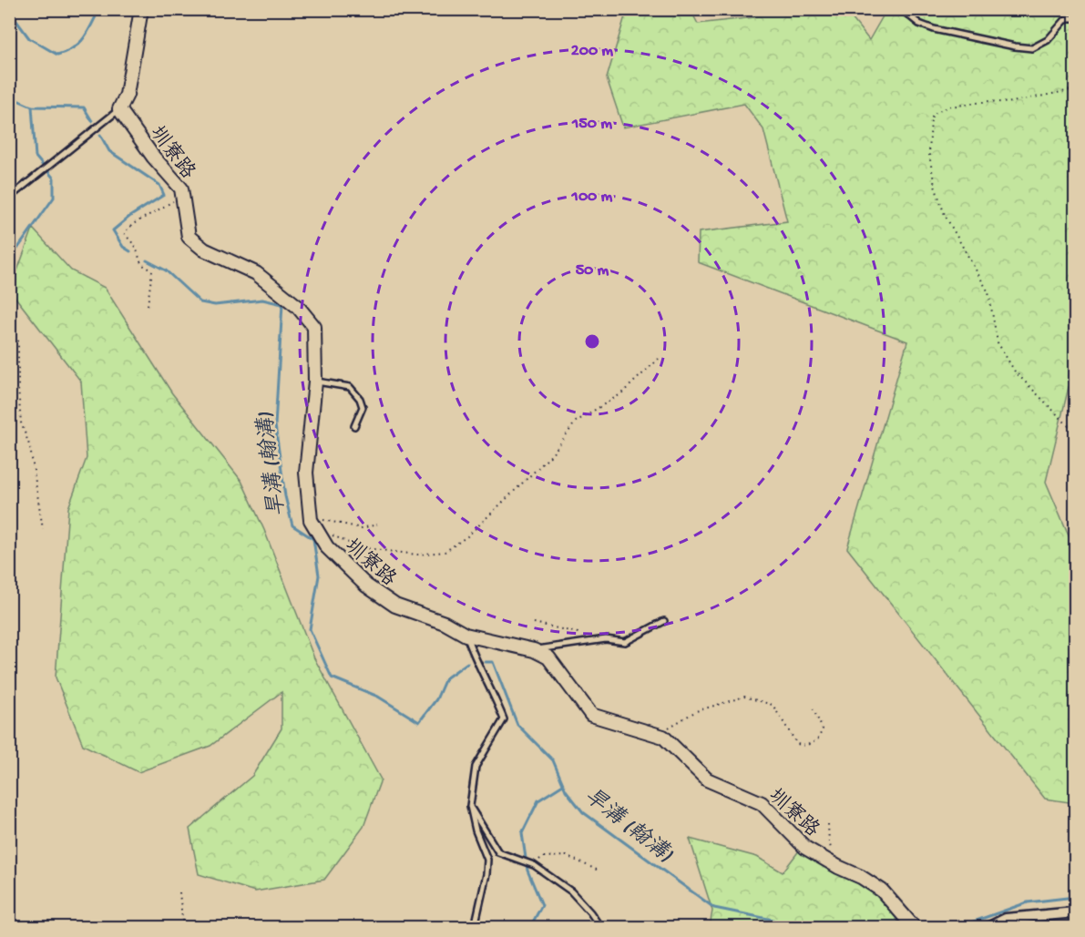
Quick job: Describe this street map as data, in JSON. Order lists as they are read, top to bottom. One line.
{"streets":{"street":["圳寮路"]},"water":["旱溝 (翰溝)"],"rings":["200 m","150 m","100 m","50 m"]}
